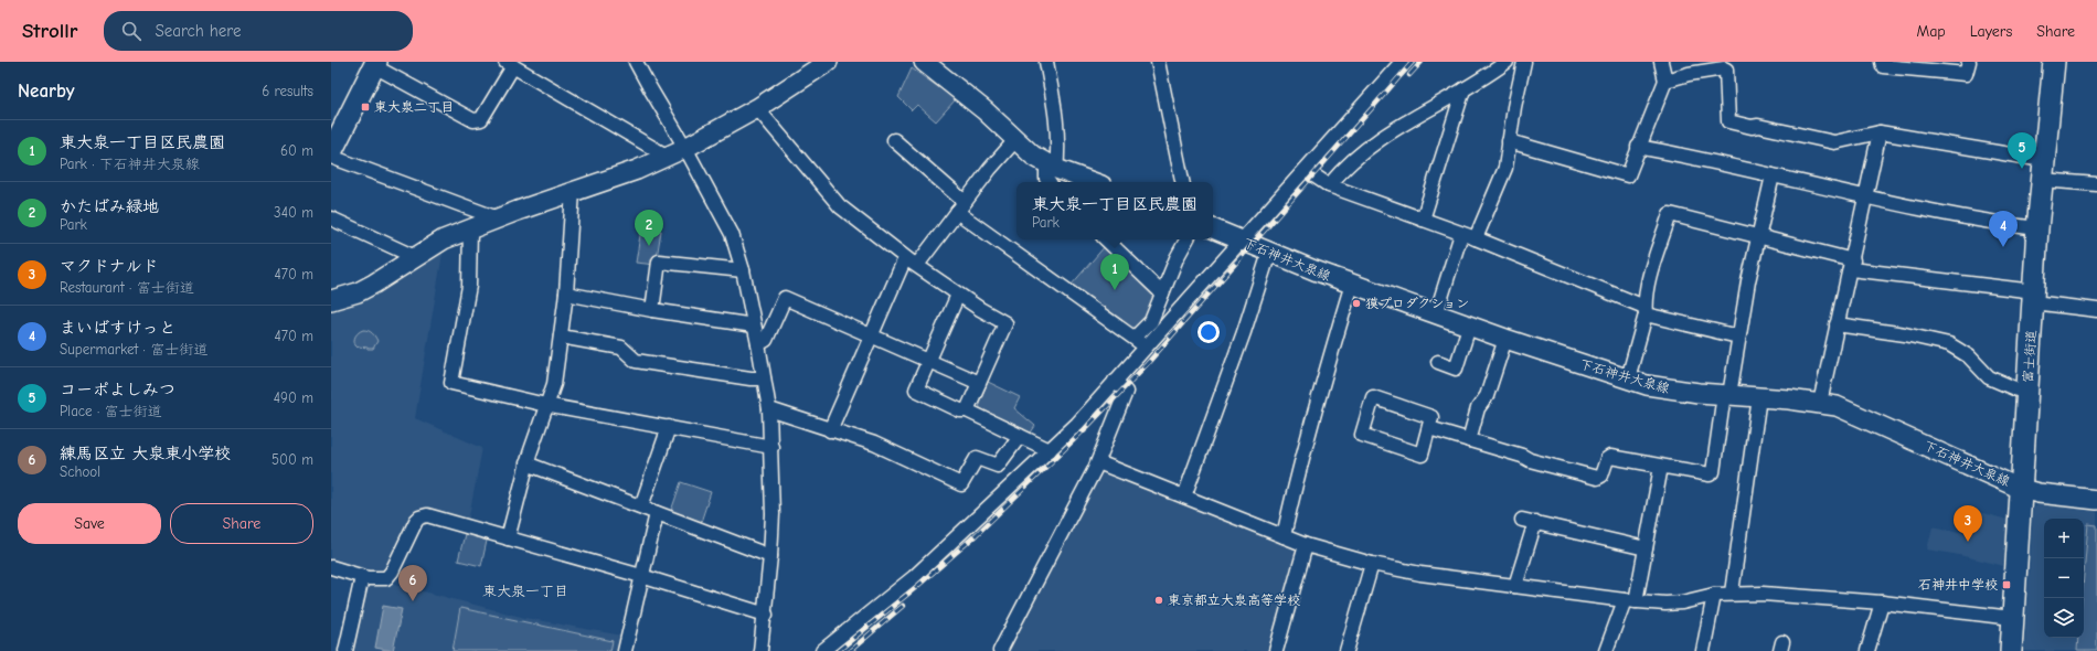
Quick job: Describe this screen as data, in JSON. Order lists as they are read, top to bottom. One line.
{"streets":{"main road":["下石神井大泉線","富士街道"]},"crossings":[["下石神井大泉線","富士街道"]],"districts":["東大泉一丁目"],"places":{"transit":["東大泉二丁目","石神井中学校"],"other":["獏プロダクション","東京都立大泉高等学校"]},"page":{"header":"Strollr","search":"Search here","nav":["Map","Layers","Share"],"heading":["Nearby","6 results"],"list":[{"mark":"1","name":"東大泉一丁目区民農園","note":"Park · 下石神井大泉線","value":"60 m"},{"mark":"2","name":"かたばみ緑地","note":"Park","value":"340 m"},{"mark":"3","name":"マクドナルド","note":"Restaurant · 富士街道","value":"470 m"},{"mark":"4","name":"まいばすけっと","note":"Supermarket · 富士街道","value":"470 m"},{"mark":"5","name":"コーポよしみつ","note":"Place · 富士街道","value":"490 m"},{"mark":"6","name":"練馬区立 大泉東小学校","note":"School","value":"500 m"}],"pins":["5","2","4","1","3","6"],"popup":["東大泉一丁目区民農園","Park"],"buttons":["Save","Share"],"map_buttons":["+","−"]}}
